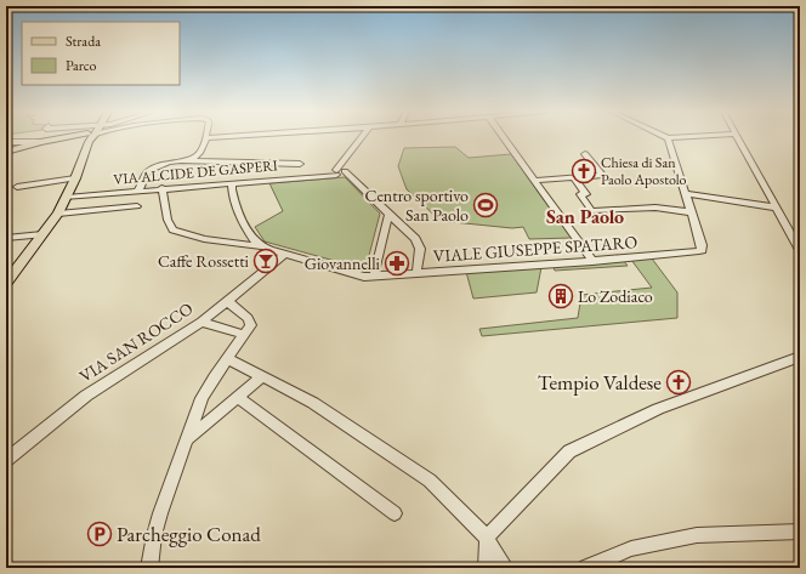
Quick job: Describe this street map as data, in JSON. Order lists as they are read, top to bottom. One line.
{"streets":{"street":["VIA ALCIDE DE GASPERI","VIALE GIUSEPPE SPATARO","VIA SAN ROCCO"]},"crossings":[["VIA ALCIDE DE GASPERI","VIALE GIUSEPPE SPATARO"],["VIALE GIUSEPPE SPATARO","VIA SAN ROCCO"]],"districts":["San Paolo"],"places":{"church":["Chiesa di San Paolo Apostolo","Tempio Valdese"],"sports":["Centro sportivo San Paolo"],"bar":["Caffe Rossetti"],"pharmacy":["Giovannelli"],"building":["Lo Zodiaco"],"parking":["Parcheggio Conad"]},"legend":["Strada","Parco"]}
